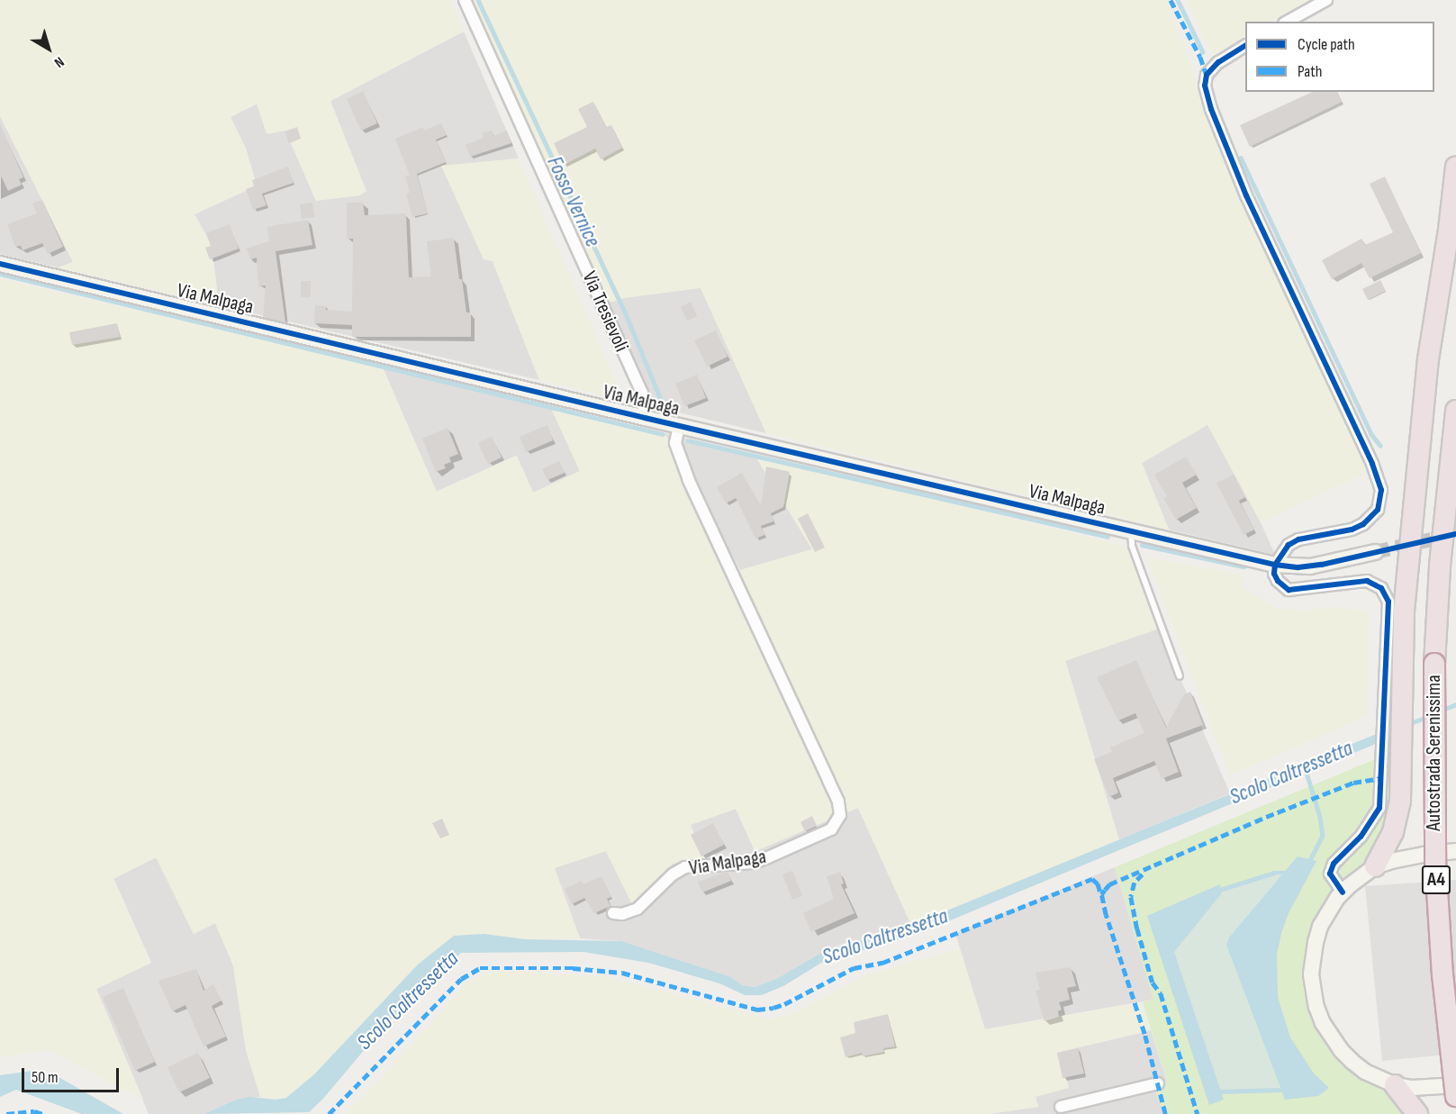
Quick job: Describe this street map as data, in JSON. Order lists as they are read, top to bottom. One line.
{"streets":{"highway":["Autostrada Serenissima","A4"],"street":["Via Malpaga","Via Tresievoli"]},"crossings":[["Via Malpaga","Via Tresievoli"]],"water":["Fosso Vernice","Scolo Caltressetta"],"legend":["Cycle path","Path"],"scale_bar":"50 m","north":"bottom right"}
